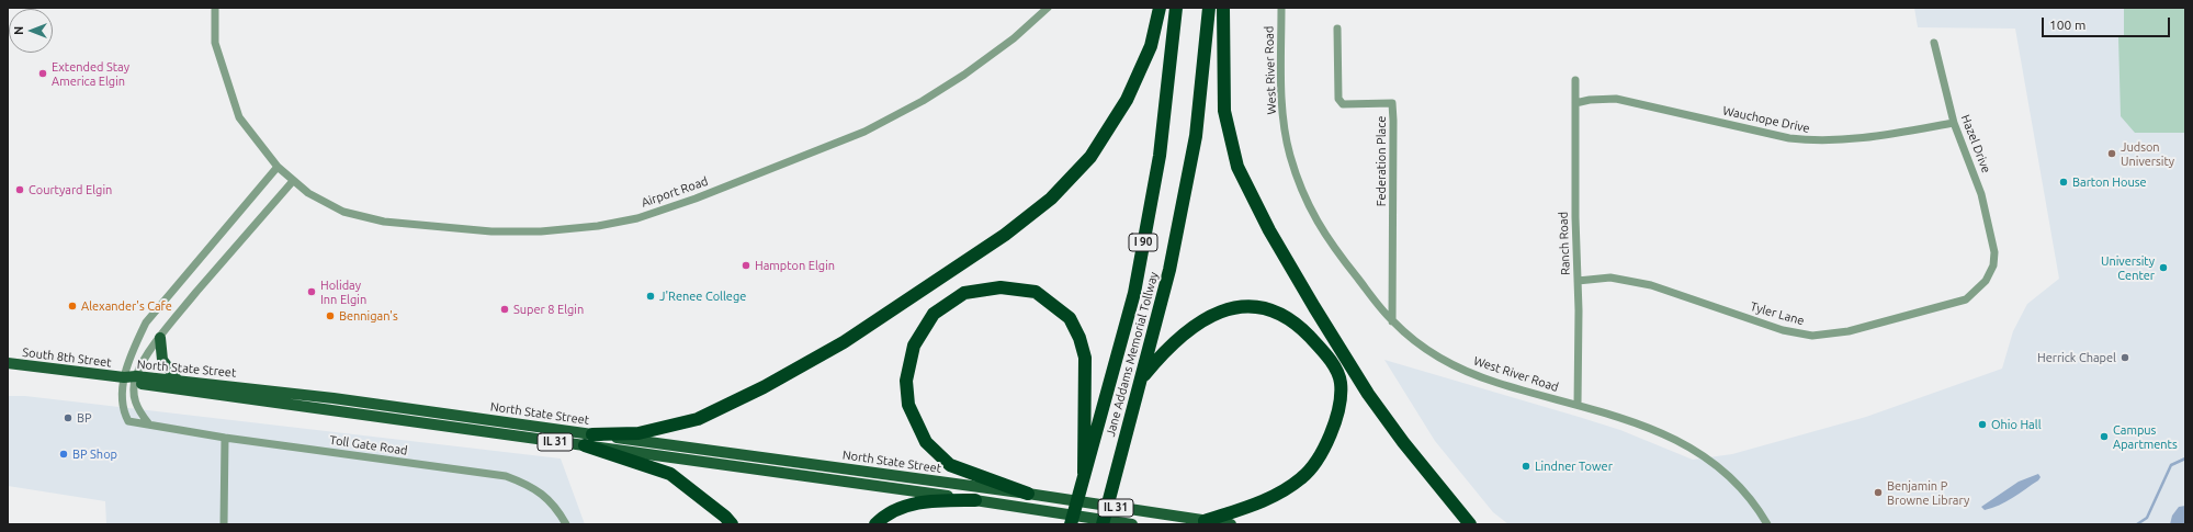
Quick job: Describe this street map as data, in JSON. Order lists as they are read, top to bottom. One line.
{"streets":{"highway":["I 90","Jane Addams Memorial Tollway"],"main road":["South 8th Street","North State Street","IL 31"],"street":["West River Road","Wauchope Drive","Hazel Drive","Federation Place","Airport Road","Ranch Road","Tyler Lane","Toll Gate Road"]},"crossings":[["West River Road","Federation Place"],["West River Road","Ranch Road"],["Wauchope Drive","Hazel Drive"],["Wauchope Drive","Ranch Road"],["Hazel Drive","Tyler Lane"],["Airport Road","Toll Gate Road"],["Ranch Road","Tyler Lane"],["South 8th Street","North State Street"],["South 8th Street","Toll Gate Road"],["North State Street","Toll Gate Road"]],"places":["Extended Stay America Elgin","Judson University","Barton House","Courtyard Elgin","Hampton Elgin","University Center","Holiday Inn Elgin","J'Renee College","Alexander's Cafe","Super 8 Elgin","Bennigan's","Herrick Chapel","BP","Ohio Hall","Campus Apartments","BP Shop","Lindner Tower","Benjamin P Browne Library"],"scale_bar":"100 m","north":"left"}
